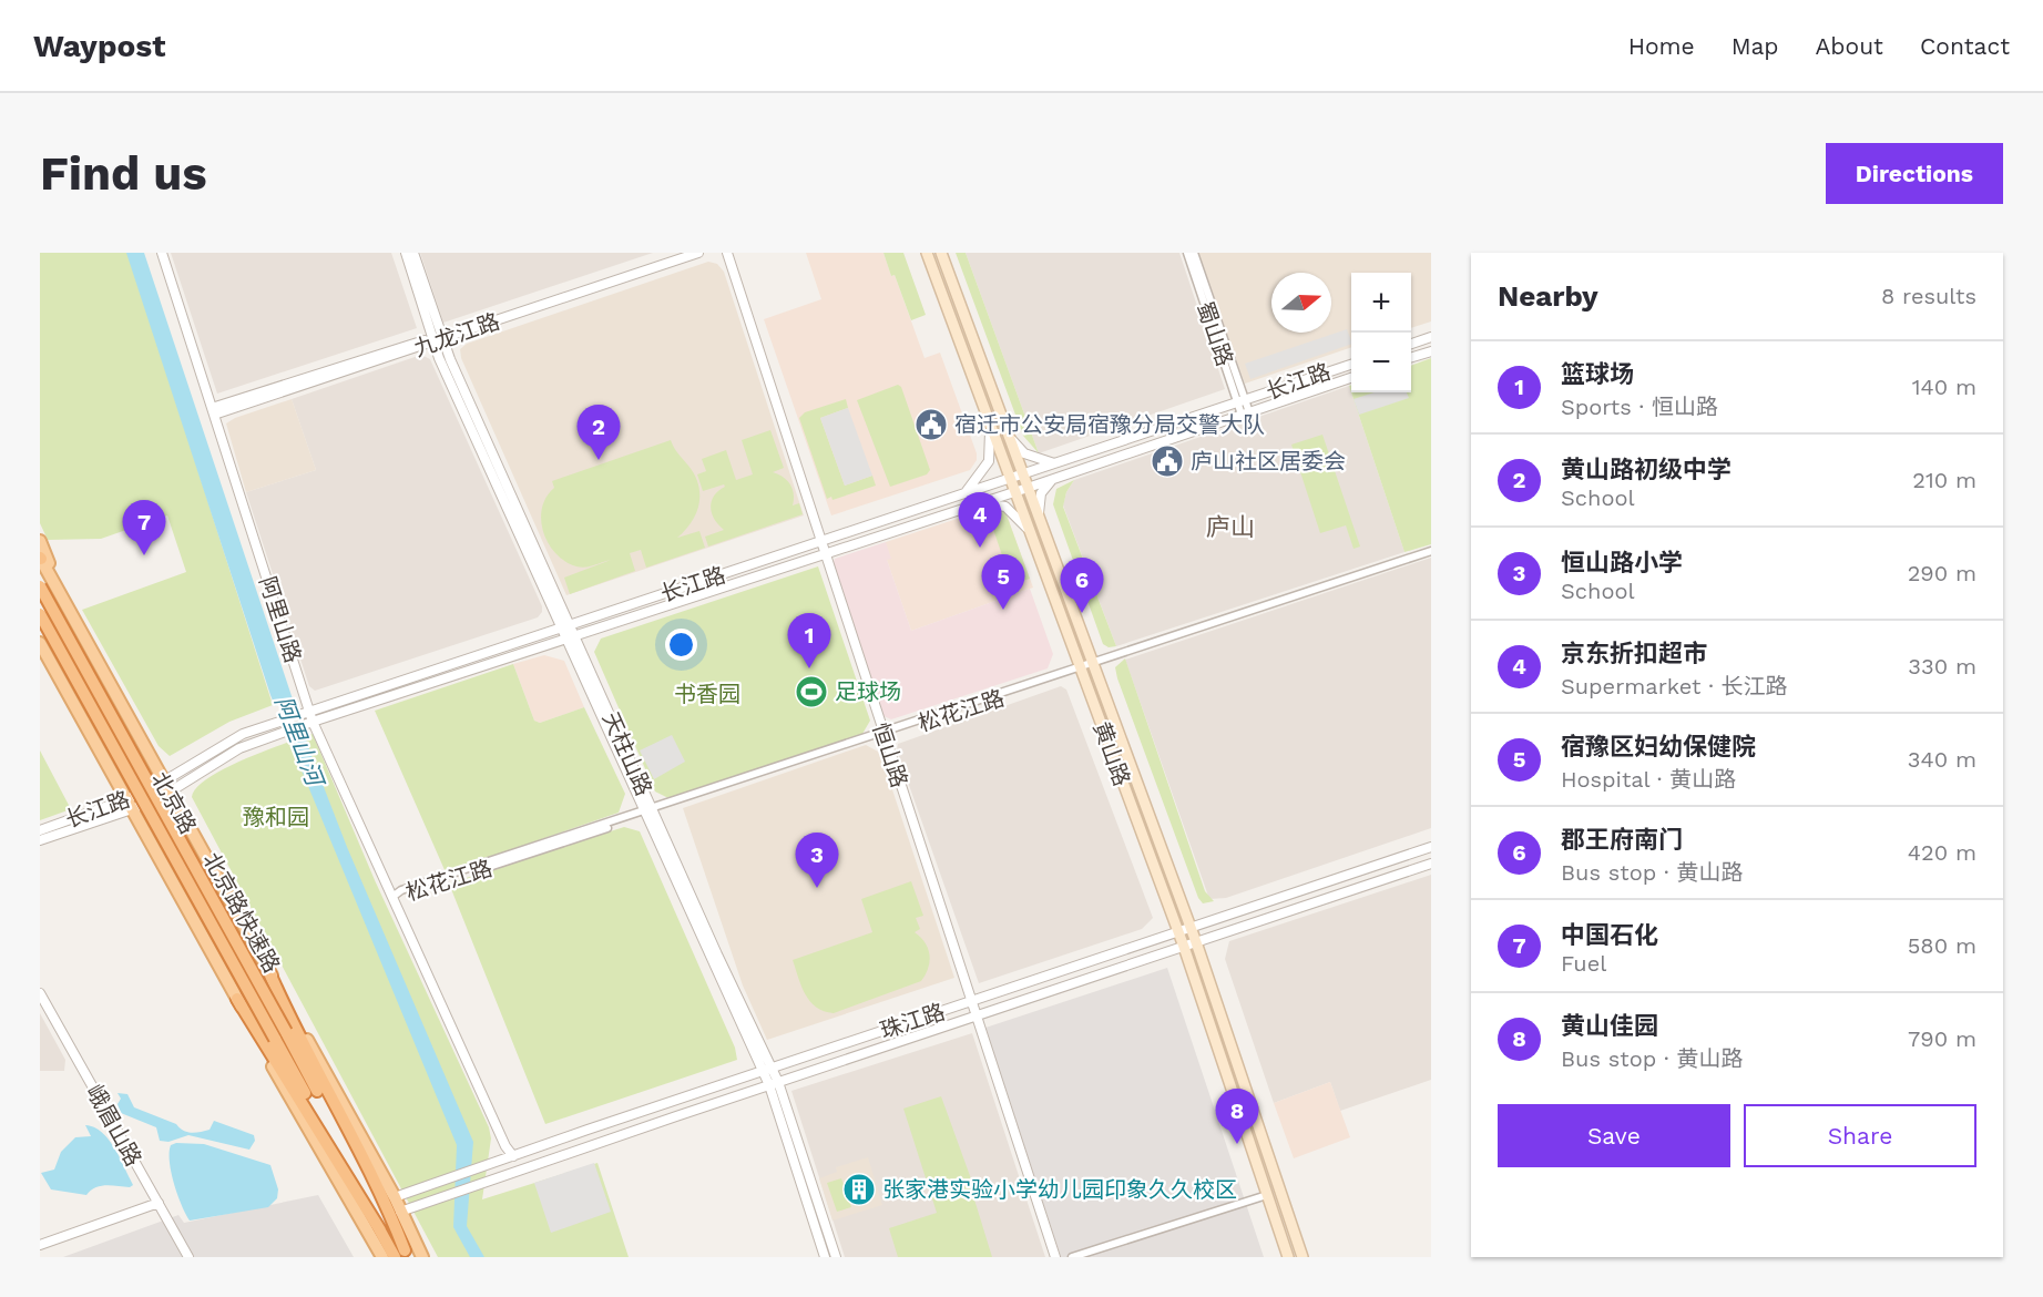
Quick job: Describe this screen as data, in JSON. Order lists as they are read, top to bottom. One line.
{"streets":{"highway":["北京路快速路"],"main road":["黄山路","北京路"],"street":["蜀山路","九龙江路","长江路","阿里山路","松花江路","天柱山路","恒山路","珠江路","峨眉山路"]},"crossings":[["蜀山路","长江路"],["九龙江路","阿里山路"],["九龙江路","天柱山路"],["长江路","阿里山路"],["长江路","天柱山路"],["长江路","黄山路"],["长江路","恒山路"],["长江路","北京路"],["阿里山路","松花江路"],["阿里山路","珠江路"],["松花江路","天柱山路"],["松花江路","黄山路"],["松花江路","恒山路"],["天柱山路","珠江路"],["黄山路","珠江路"],["恒山路","珠江路"],["北京路","珠江路"]],"districts":["庐山"],"water":["阿里山河"],"parks":["书香园","豫和园"],"places":{"public building":["宿迁市公安局宿豫分局交警大队","庐山社区居委会"],"sports":["足球场"],"building":["张家港实验小学幼儿园印象久久校区"]},"north":"right","page":{"header":"Waypost","nav":["Home","Map","About","Contact"],"buttons":["Directions",["Save","Share"]],"title":"Find us","heading":["Nearby","8 results"],"map_buttons":["+","−"],"list":[{"mark":"1","name":"篮球场","note":"Sports · 恒山路","value":"140 m"},{"mark":"2","name":"黄山路初级中学","note":"School","value":"210 m"},{"mark":"3","name":"恒山路小学","note":"School","value":"290 m"},{"mark":"4","name":"京东折扣超市","note":"Supermarket · 长江路","value":"330 m"},{"mark":"5","name":"宿豫区妇幼保健院","note":"Hospital · 黄山路","value":"340 m"},{"mark":"6","name":"郡王府南门","note":"Bus stop · 黄山路","value":"420 m"},{"mark":"7","name":"中国石化","note":"Fuel","value":"580 m"},{"mark":"8","name":"黄山佳园","note":"Bus stop · 黄山路","value":"790 m"}],"pins":["2","4","7","5","6","1","3","8"]}}
